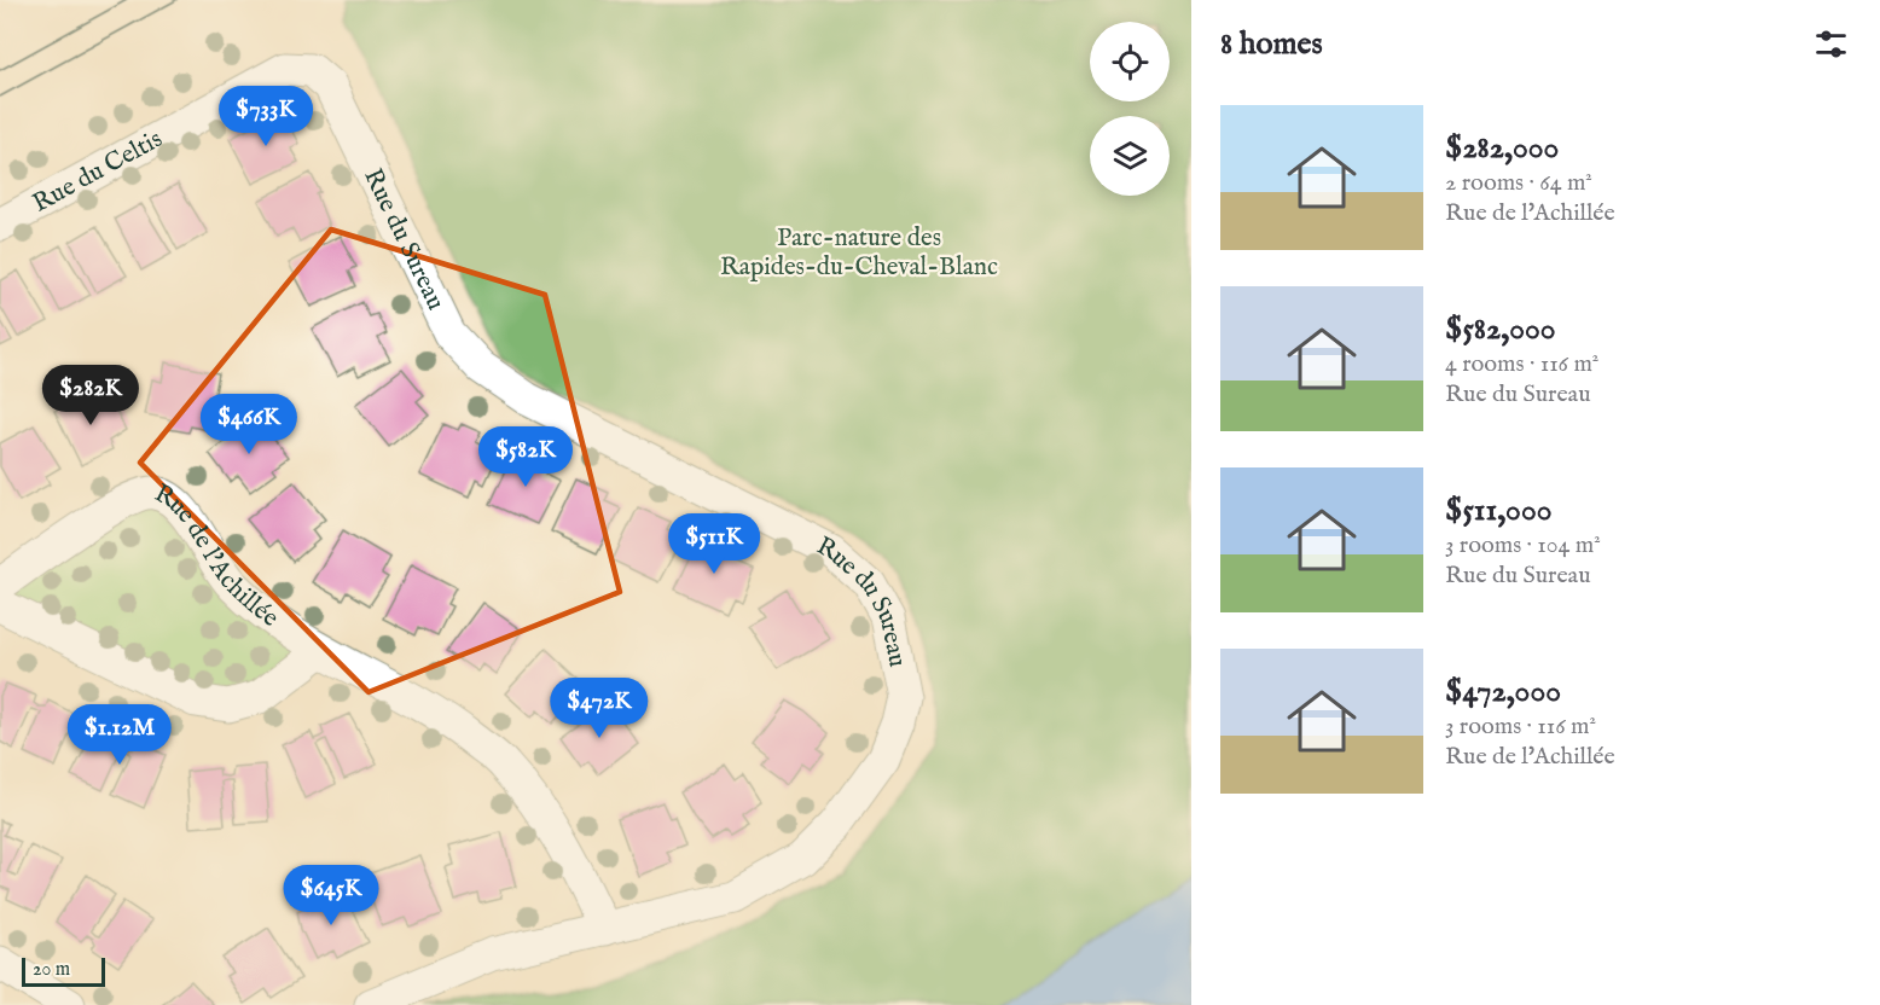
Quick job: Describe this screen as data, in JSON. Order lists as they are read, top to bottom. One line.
{"streets":{"street":["Rue du Celtis","Rue du Sureau","Rue de l'Achillée"]},"crossings":[["Rue du Celtis","Rue du Sureau"],["Rue du Sureau","Rue de l'Achillée"]],"parks":["Parc-nature des Rapides-du-Cheval-Blanc"],"scale_bar":"20 m","page":{"heading":"8 homes","price":["$733K","$282K","$466K","$582K","$511K","$472K","$1.12M","$645K"],"list":[{"name":"$282,000","note":"2 rooms · 64 m² · Rue de l'Achillée"},{"name":"$582,000","note":"4 rooms · 116 m² · Rue du Sureau"},{"name":"$511,000","note":"3 rooms · 104 m² · Rue du Sureau"},{"name":"$472,000","note":"3 rooms · 116 m² · Rue de l'Achillée"}],"scale":"20 m"}}
